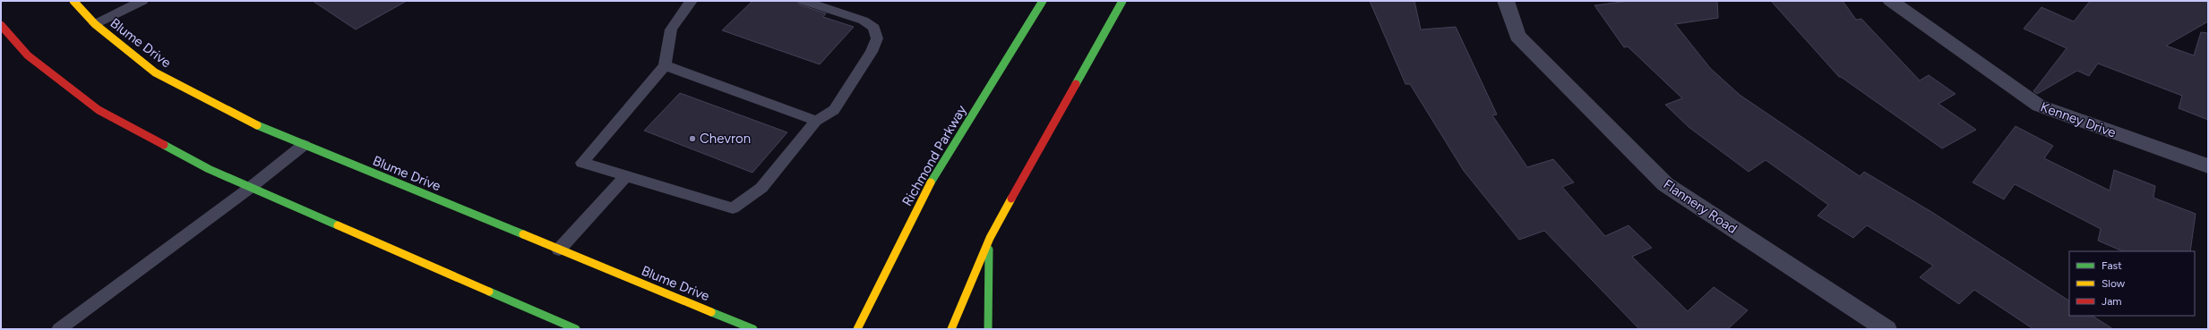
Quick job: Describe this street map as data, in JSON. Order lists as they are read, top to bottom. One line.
{"streets":{"main road":["Blume Drive","Richmond Parkway"],"street":["Kenney Drive","Flannery Road"]},"places":["Chevron"],"legend":["Fast","Slow","Jam"]}
